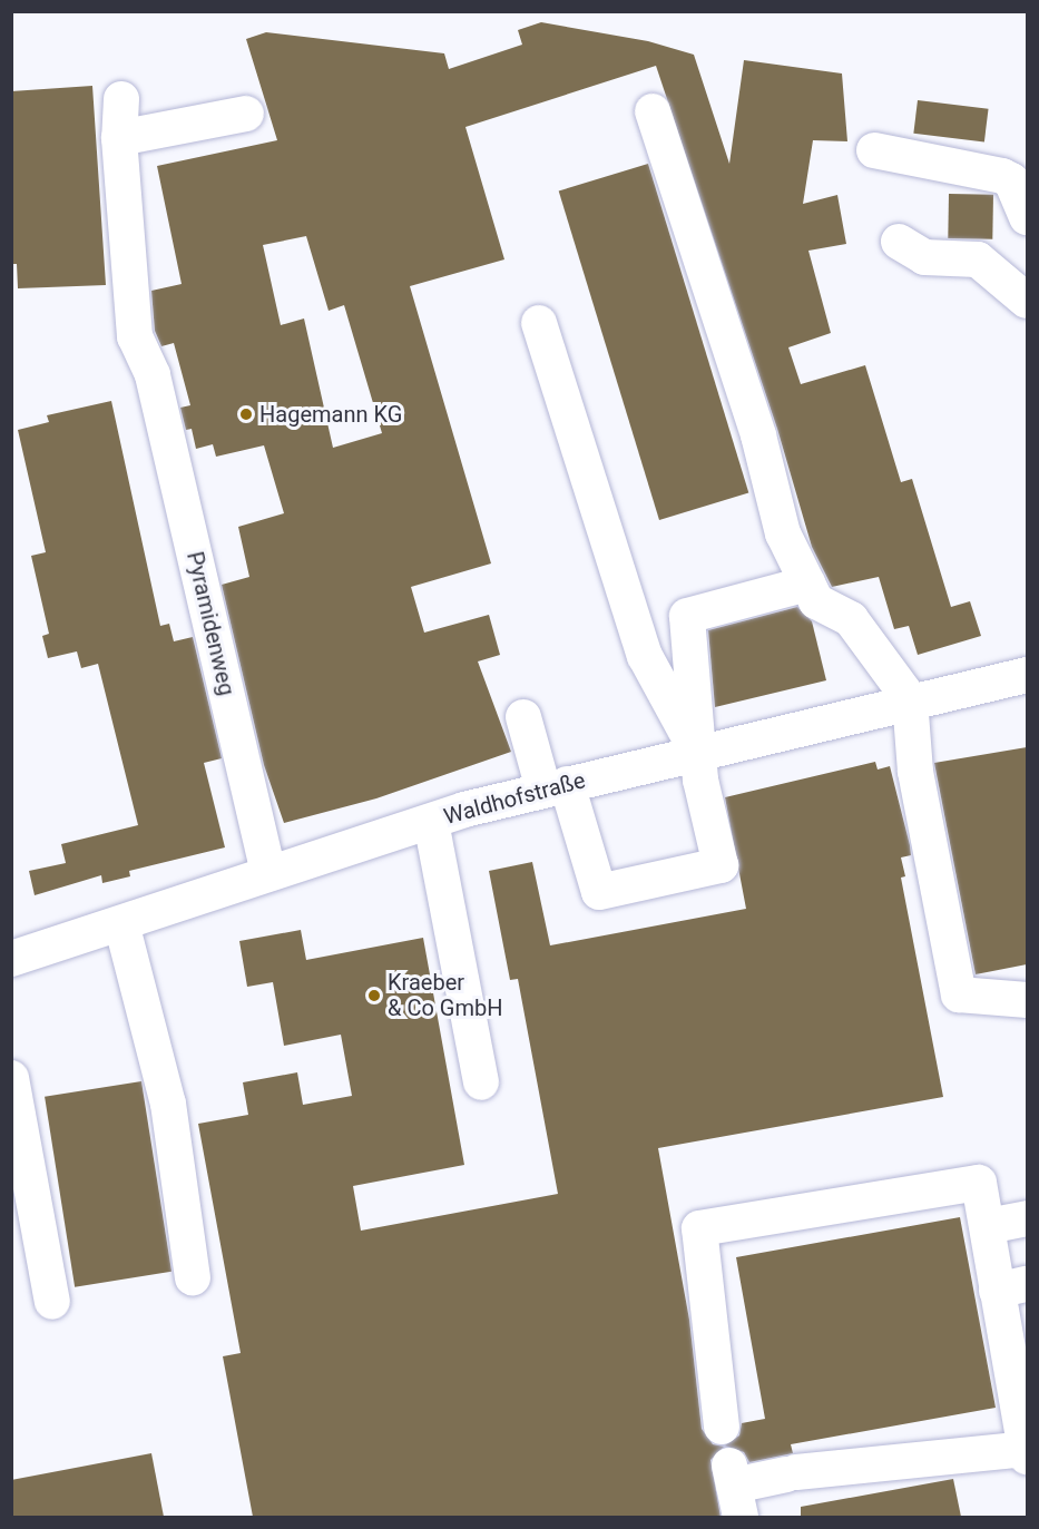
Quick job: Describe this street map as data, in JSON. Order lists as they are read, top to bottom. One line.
{"streets":{"street":["Pyramidenweg","Waldhofstraße"]},"crossings":[["Pyramidenweg","Waldhofstraße"]],"places":["Hagemann KG","Kraeber & Co GmbH"]}
